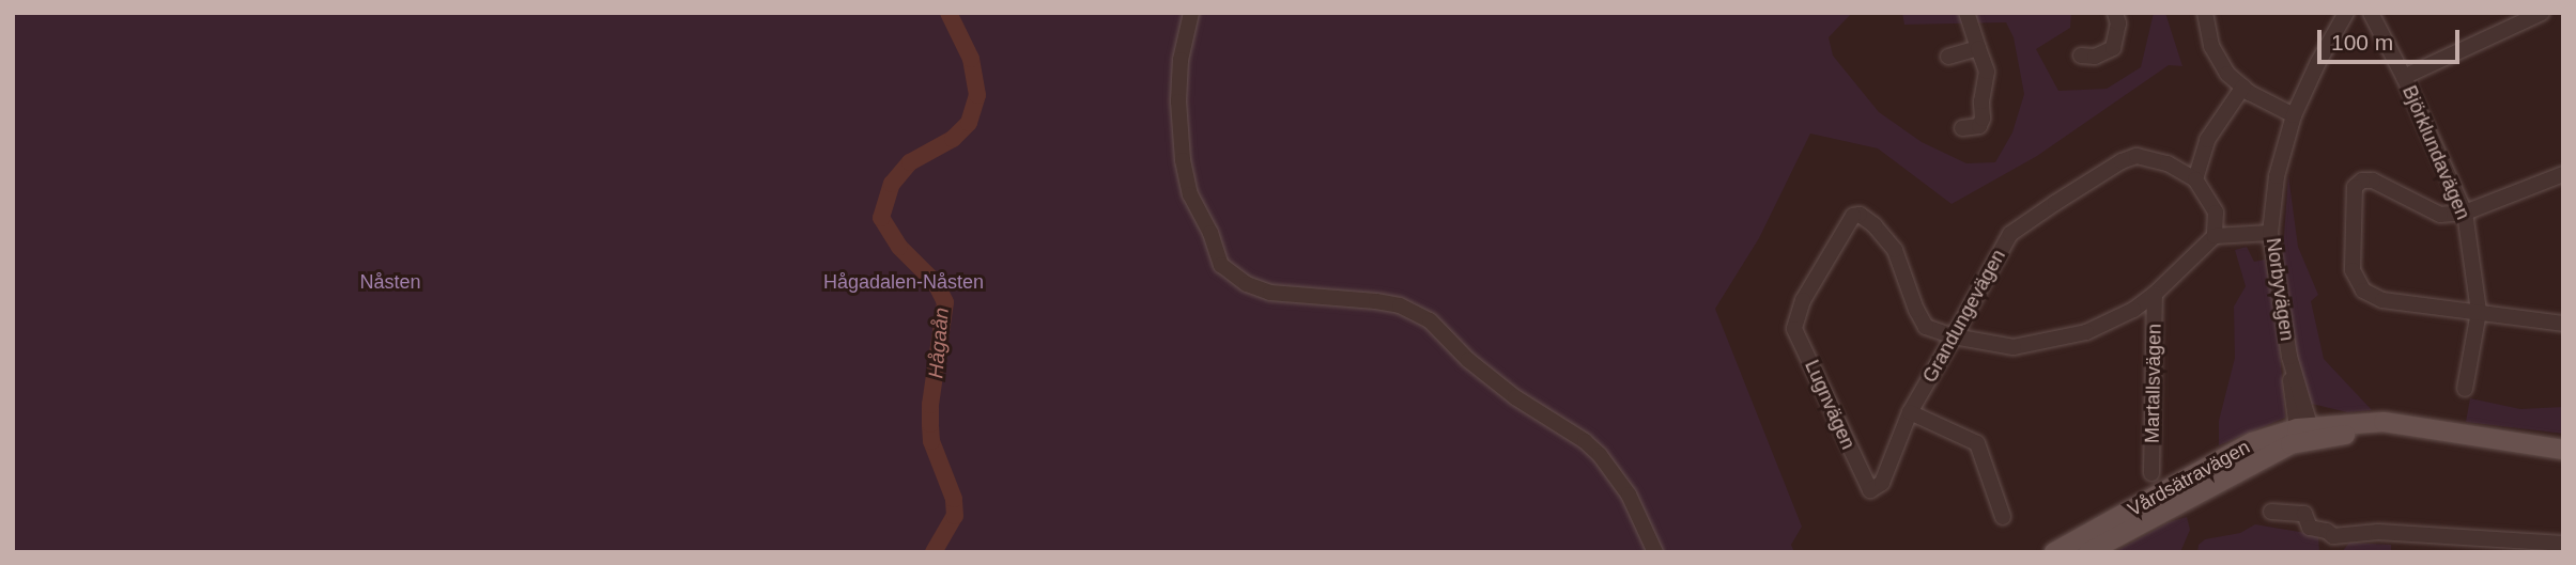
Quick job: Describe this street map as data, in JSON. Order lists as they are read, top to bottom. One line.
{"streets":{"main road":["Vårdsätravägen"],"street":["Björklundavägen","Norbyvägen","Grandungevägen","Martallsvägen","Lugnvägen"]},"crossings":[["Norbyvägen","Vårdsätravägen"],["Grandungevägen","Lugnvägen"]],"water":["Hågaån"],"parks":["Nåsten","Hågadalen-Nåsten"],"scale_bar":"100 m"}
